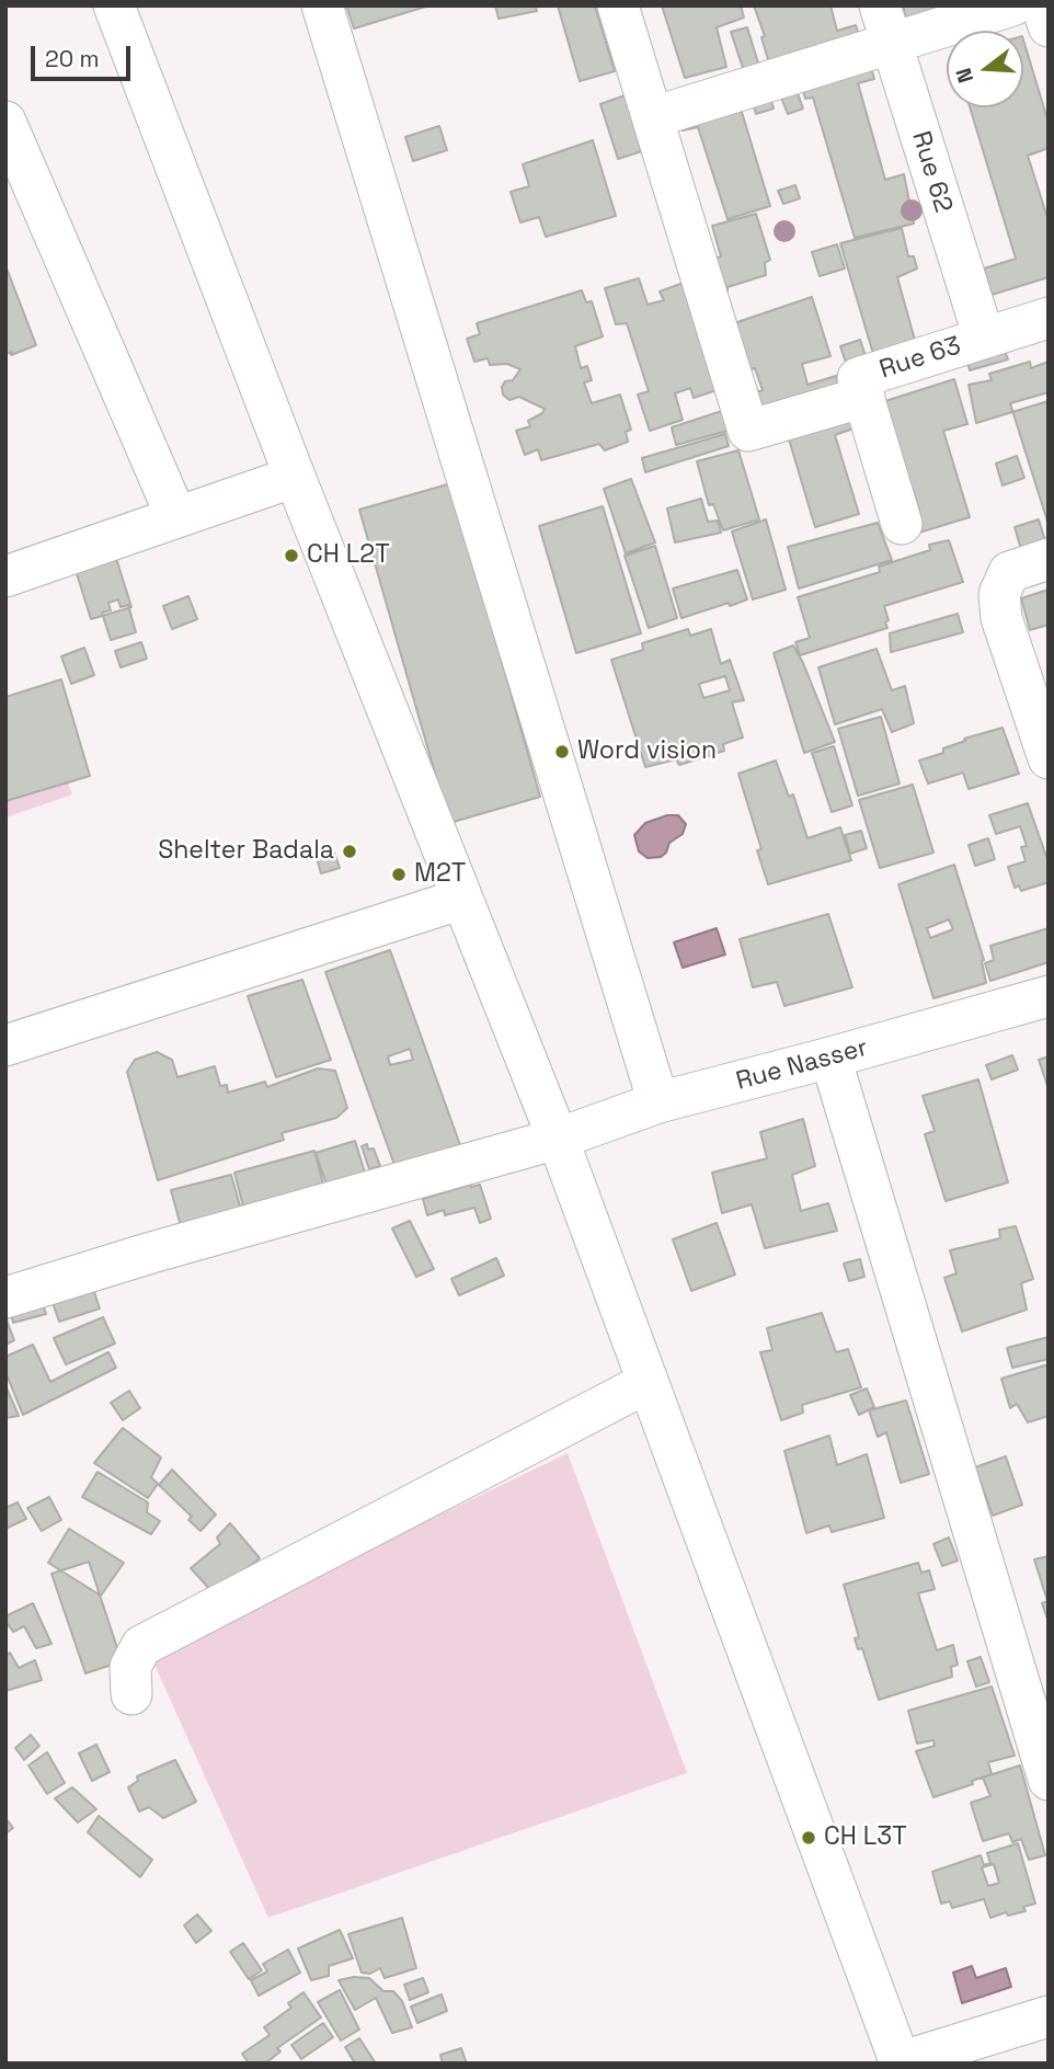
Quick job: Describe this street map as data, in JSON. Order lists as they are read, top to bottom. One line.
{"streets":{"street":["Rue 62","Rue 63","Rue Nasser"]},"crossings":[["Rue 62","Rue 63"]],"places":["CH L2T","Word vision","Shelter Badala","M2T","CH L3T"],"scale_bar":"20 m","north":"left"}
